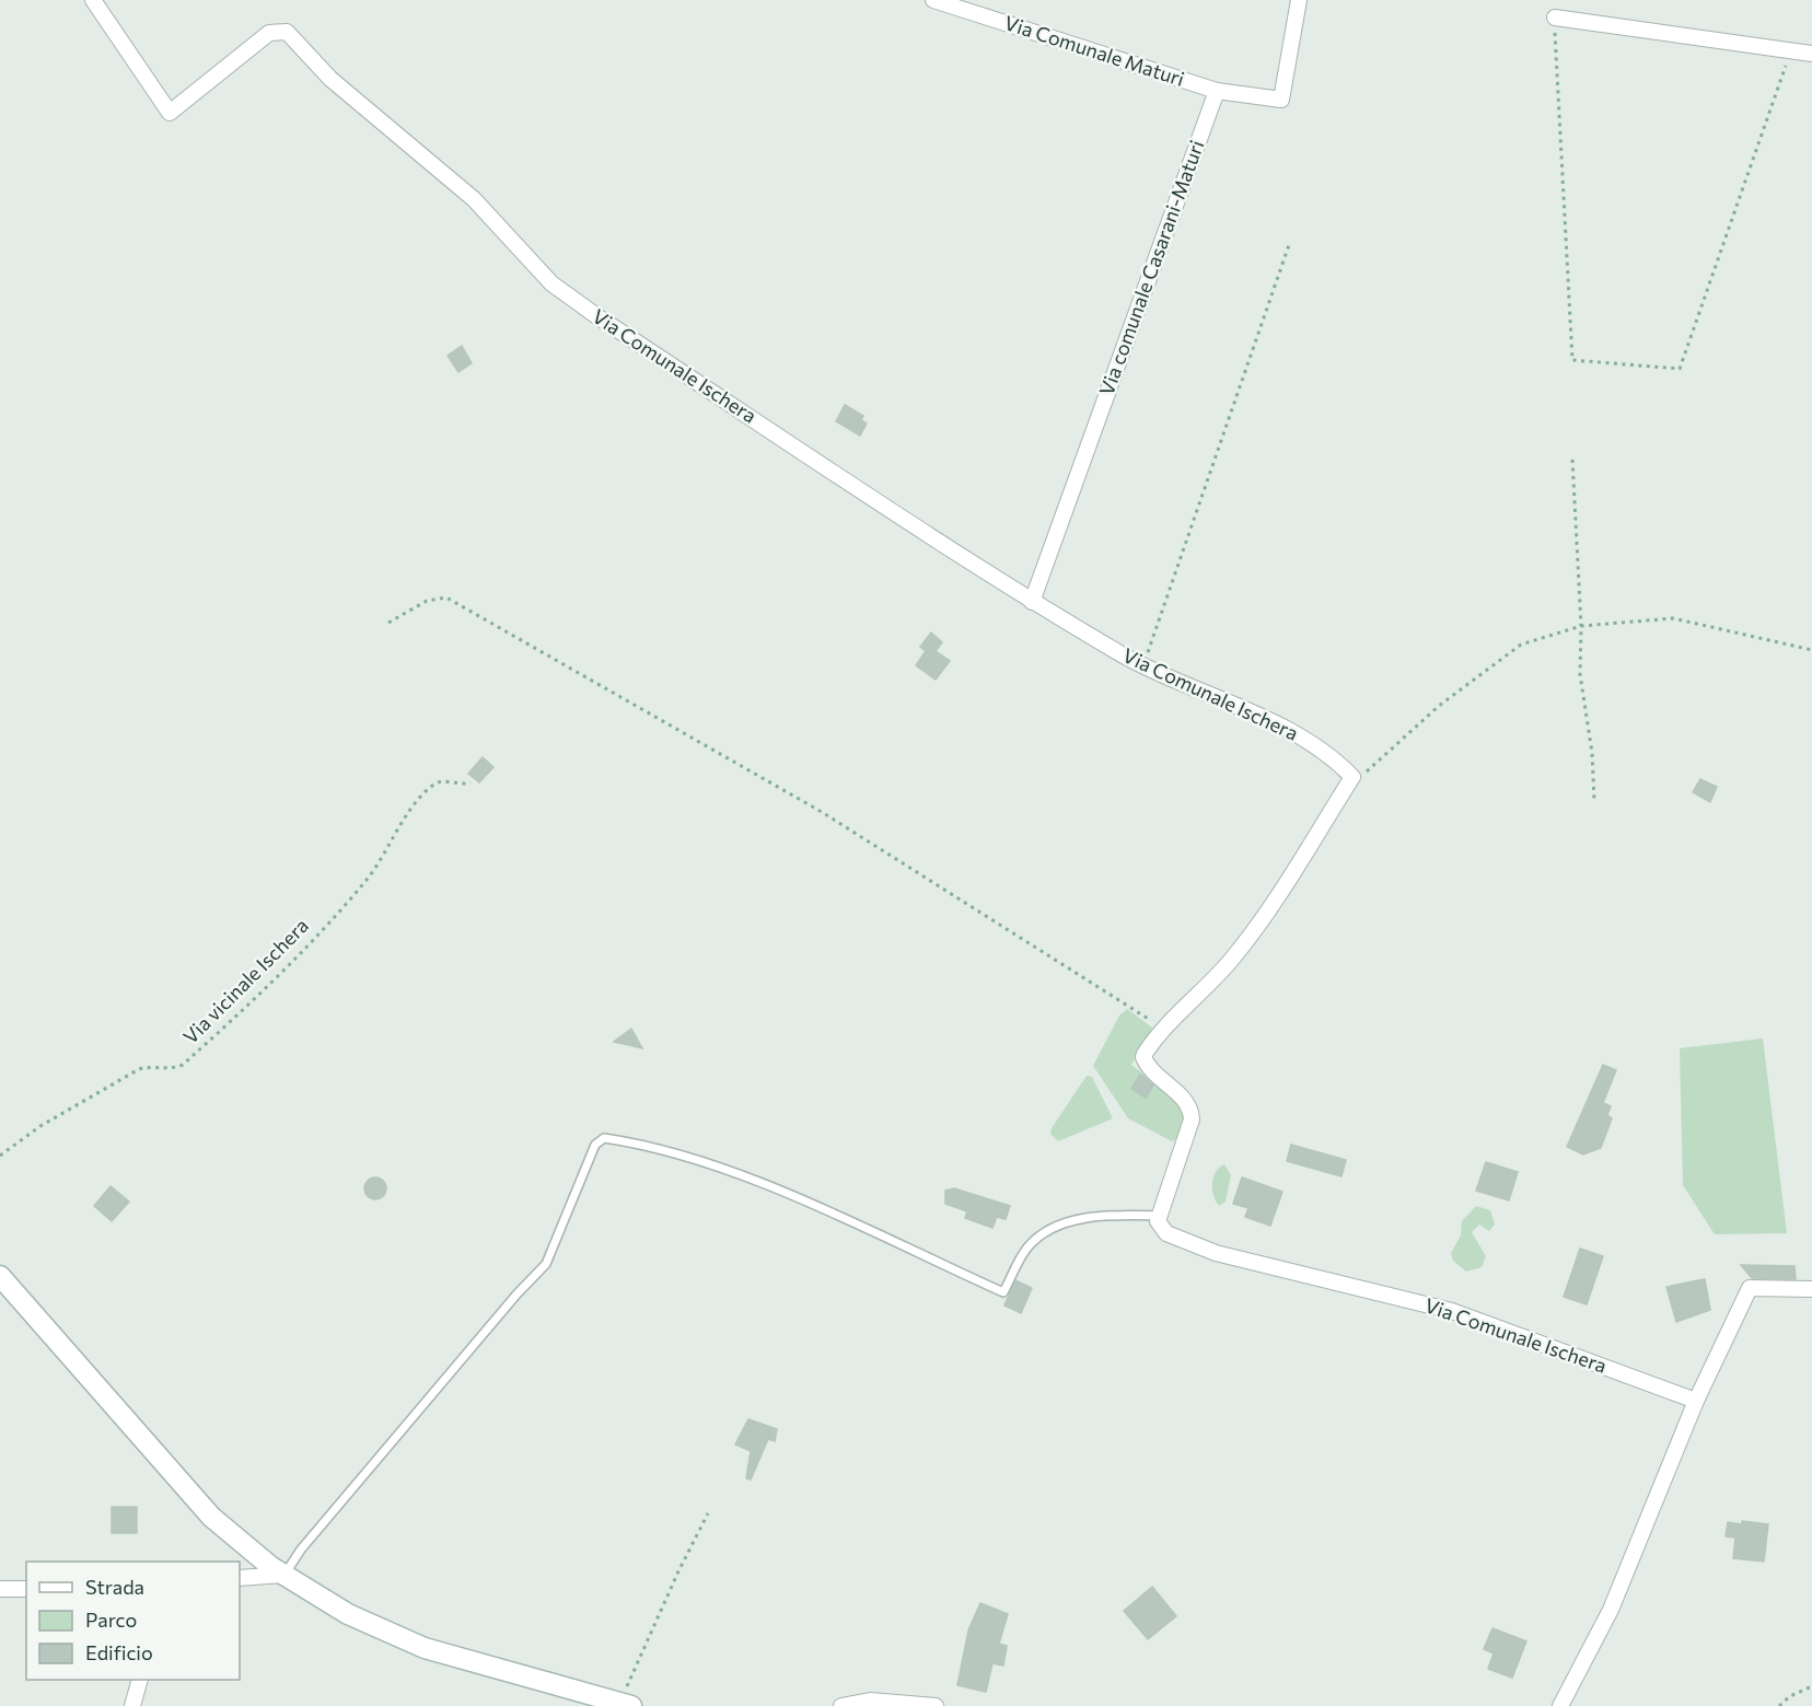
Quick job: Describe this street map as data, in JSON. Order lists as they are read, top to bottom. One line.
{"streets":{"street":["Via Comunale Maturi","Via comunale Casarani-Maturi","Via Comunale Ischera"],"path":["Via vicinale Ischera"]},"crossings":[["Via Comunale Maturi","Via comunale Casarani-Maturi"],["Via comunale Casarani-Maturi","Via Comunale Ischera"]],"legend":["Strada","Parco","Edificio"]}
